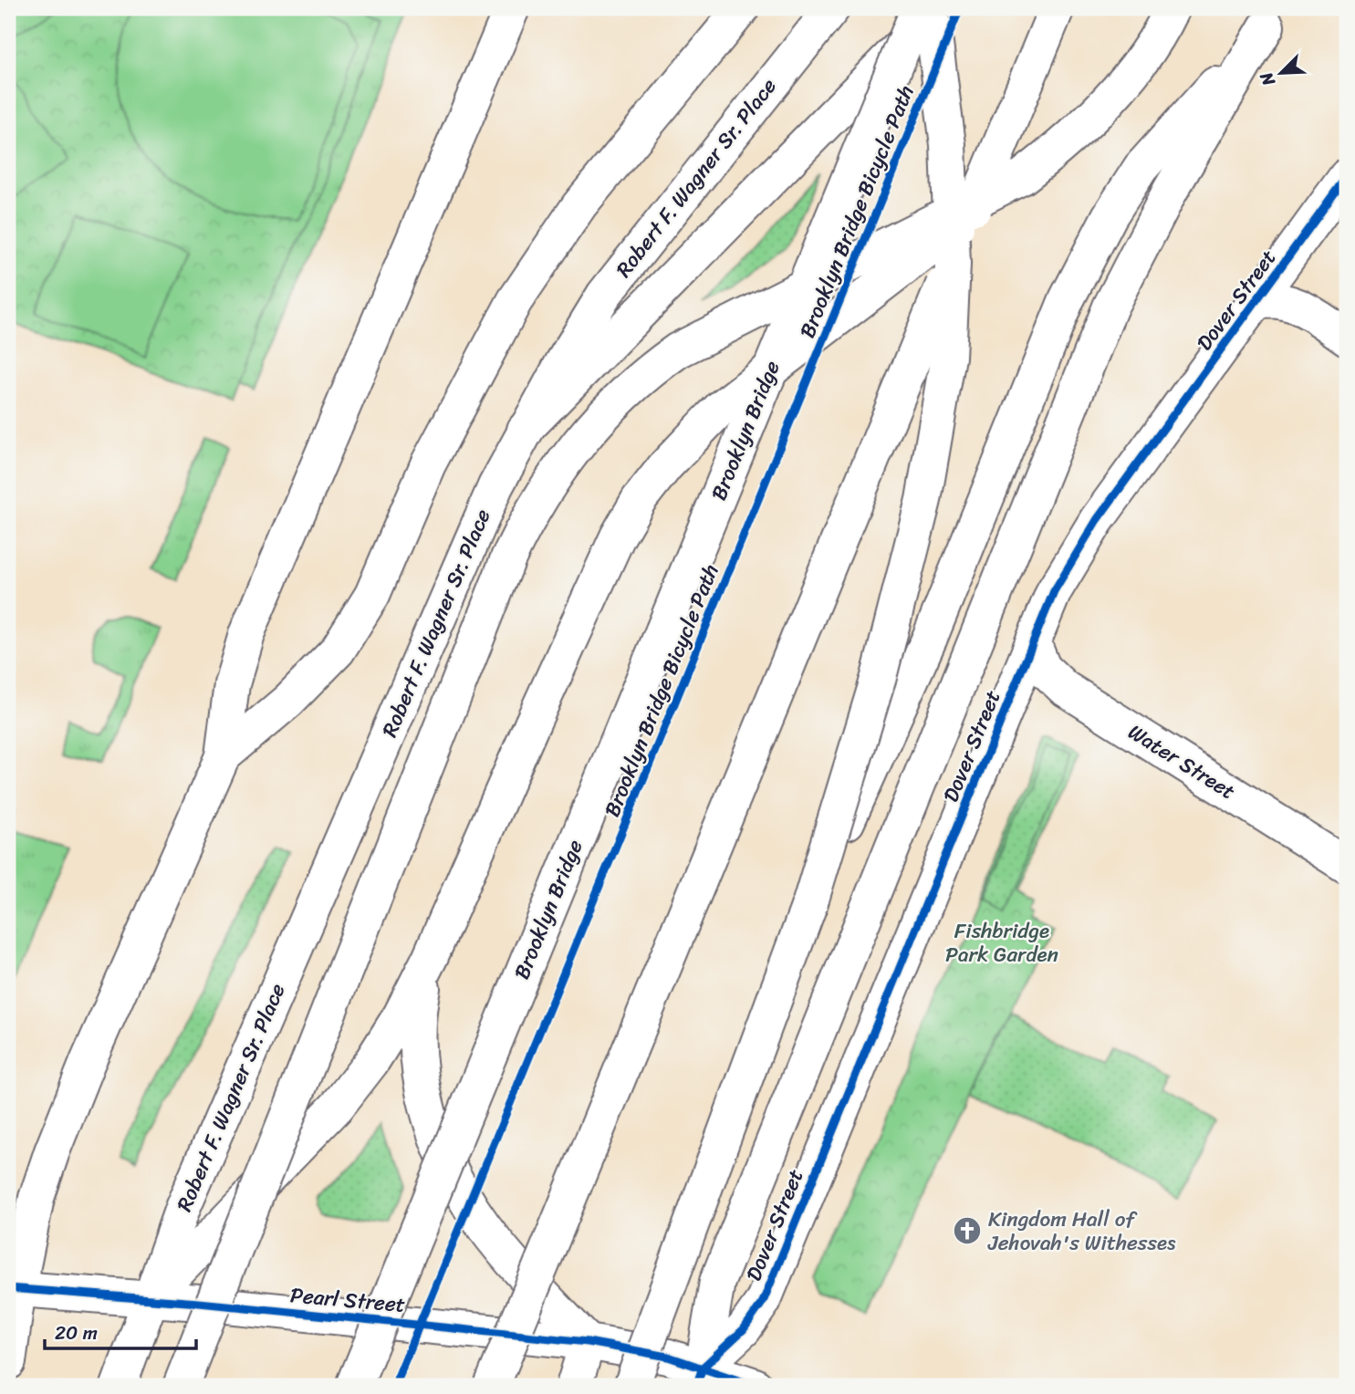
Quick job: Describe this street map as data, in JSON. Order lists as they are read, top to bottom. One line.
{"streets":{"main road":["Robert F. Wagner Sr. Place","Dover Street","Brooklyn Bridge","Water Street","Pearl Street"],"cycle path":["Brooklyn Bridge Bicycle Path"]},"crossings":[["Robert F. Wagner Sr. Place","Pearl Street"],["Dover Street","Water Street"],["Dover Street","Pearl Street"]],"parks":["Fishbridge Park Garden"],"places":{"church":["Kingdom Hall of Jehovah's Withesses"]},"scale_bar":"20 m","north":"bottom left"}
